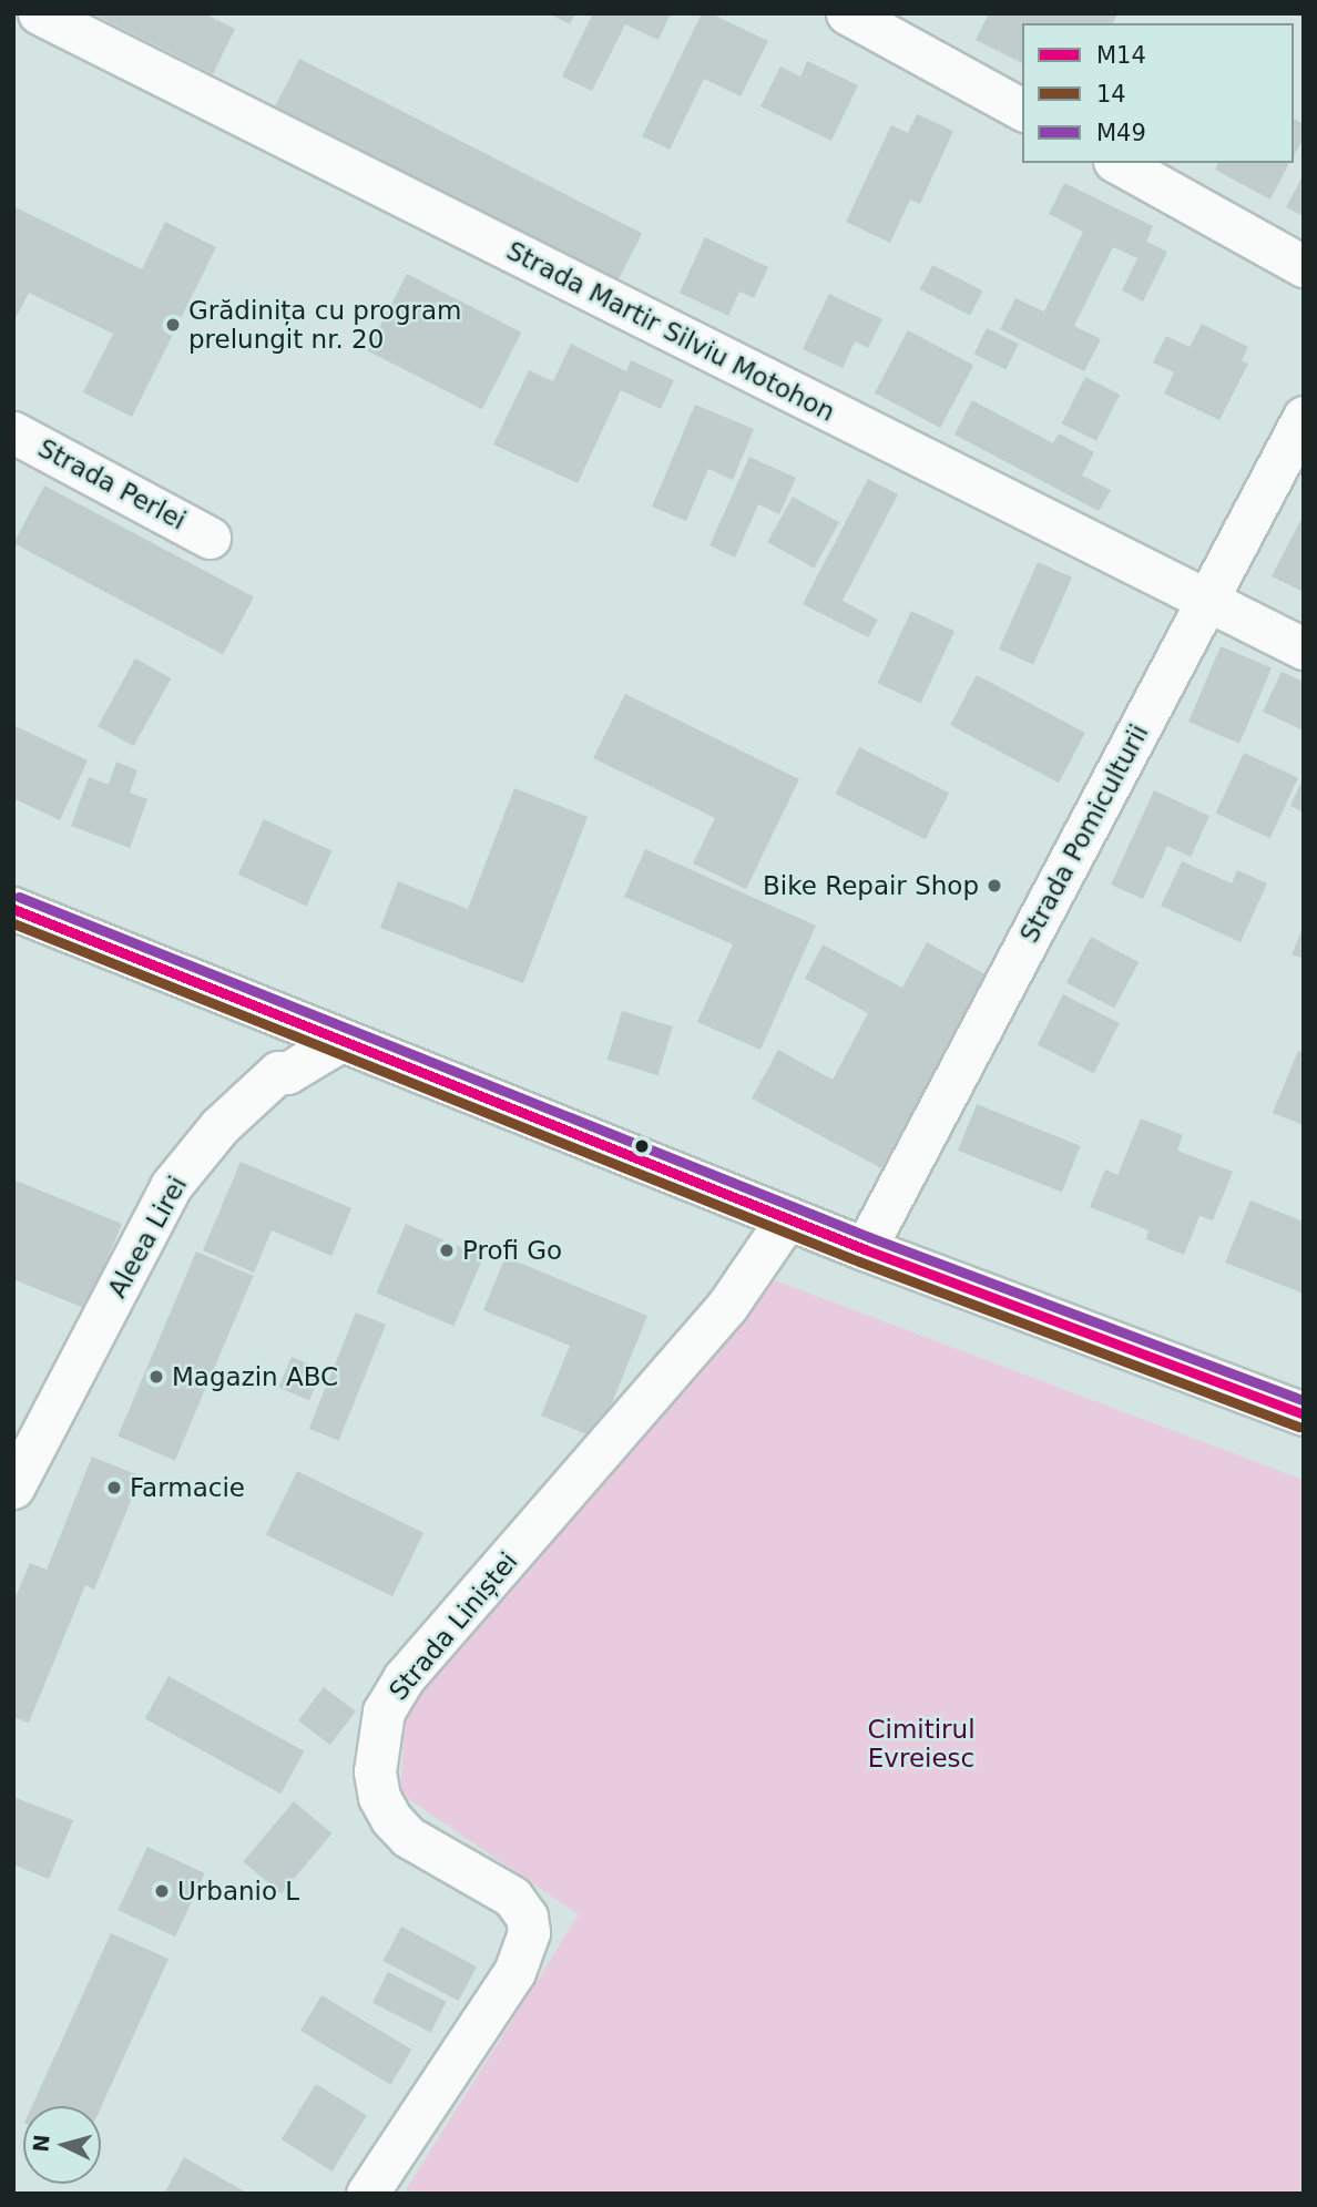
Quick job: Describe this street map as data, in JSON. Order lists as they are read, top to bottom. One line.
{"streets":{"street":["Strada Martir Silviu Motohon","Strada Perlei","Strada Pomiculturii","Aleea Lirei","Strada Liniștei"]},"crossings":[["Strada Martir Silviu Motohon","Strada Pomiculturii"]],"parks":["Cimitirul Evreiesc"],"places":["Grădinița cu program prelungit nr. 20","Bike Repair Shop","Profi Go","Magazin ABC","Farmacie","Urbanio L"],"lines":["transit line M49","transit line M14","transit line 14"],"legend":["M14","14","M49"],"north":"left"}
